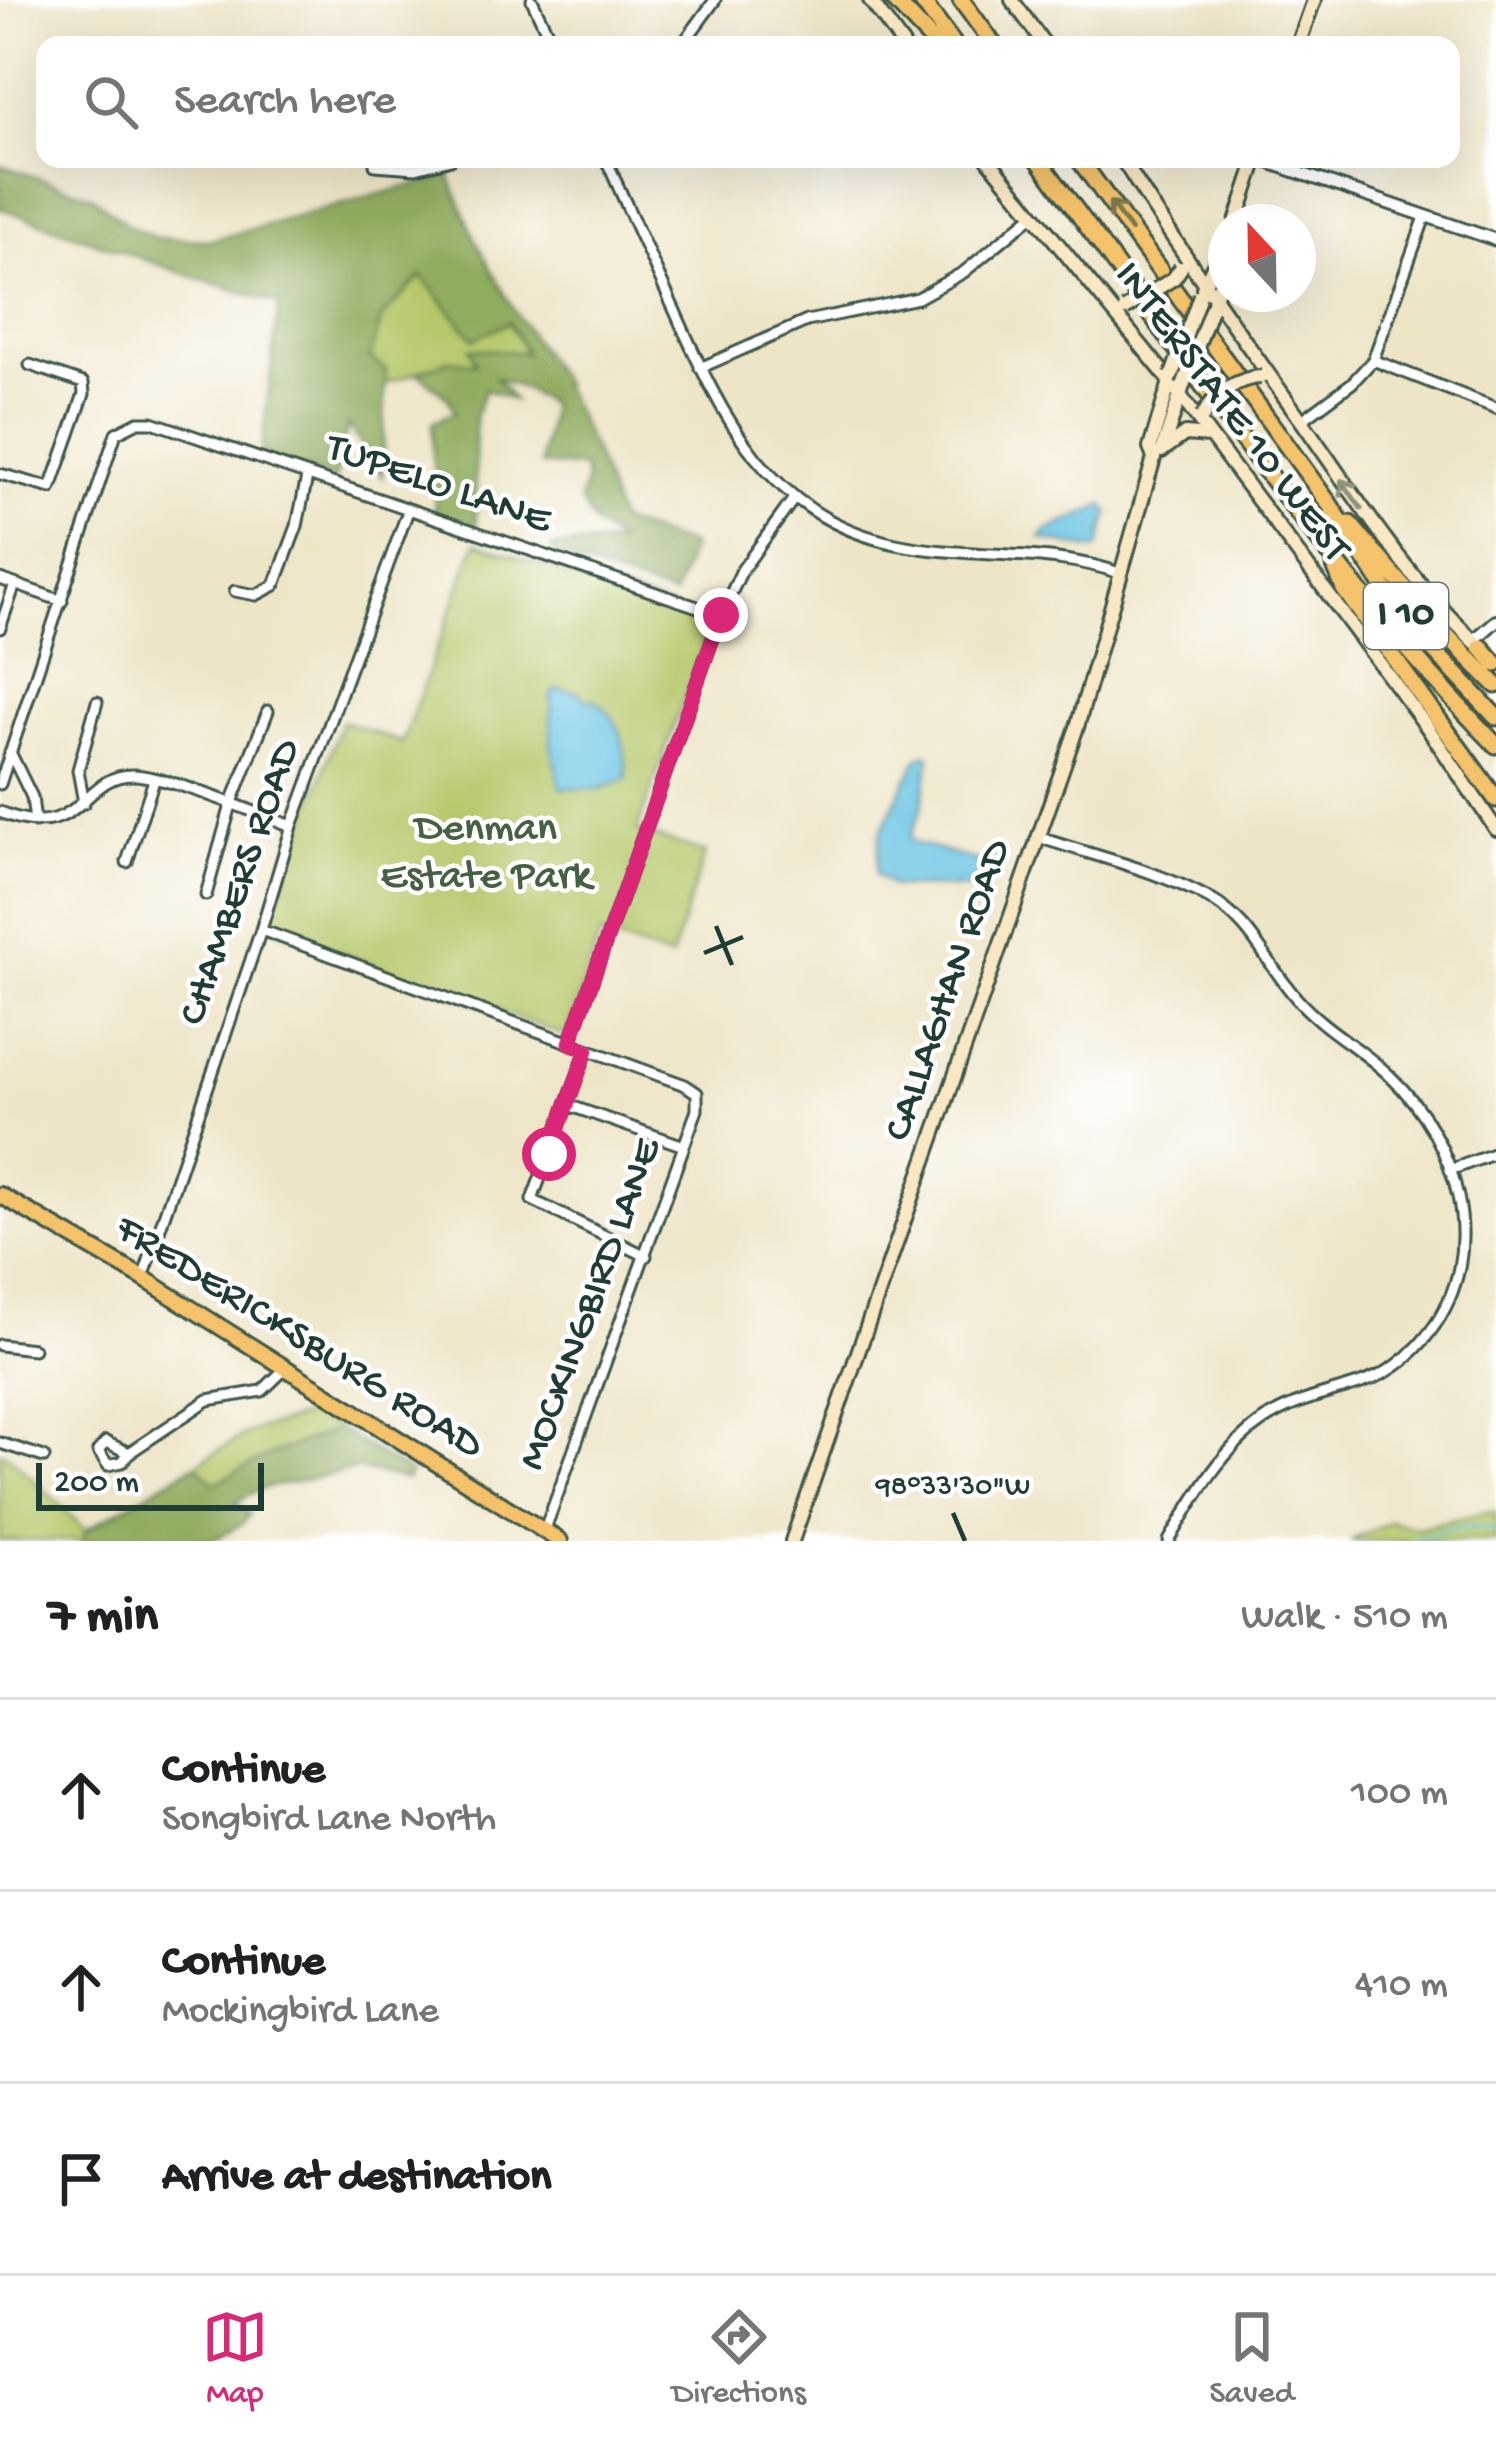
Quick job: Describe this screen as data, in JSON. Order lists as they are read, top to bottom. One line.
{"streets":{"highway":["I 10"],"main road":["INTERSTATE 10 WEST","CALLAGHAN ROAD","FREDERICKSBURG ROAD"],"street":["TUPELO LANE","CHAMBERS ROAD","MOCKINGBIRD LANE"]},"crossings":[["INTERSTATE 10 WEST","CALLAGHAN ROAD"],["TUPELO LANE","CHAMBERS ROAD"],["CHAMBERS ROAD","FREDERICKSBURG ROAD"],["MOCKINGBIRD LANE","FREDERICKSBURG ROAD"]],"parks":["Denman Estate Park"],"scale_bar":"200 m","north":"top","page":{"search":"Search here","scale":"200 m","heading":["7 min","Walk · 510 m"],"list":[["Continue","Songbird Lane North","100 m"],["Continue","Mockingbird Lane","410 m"],"Arrive at destination"],"nav":["Map","Directions","Saved"]},"coordinates":["98°33'30\"W"]}
